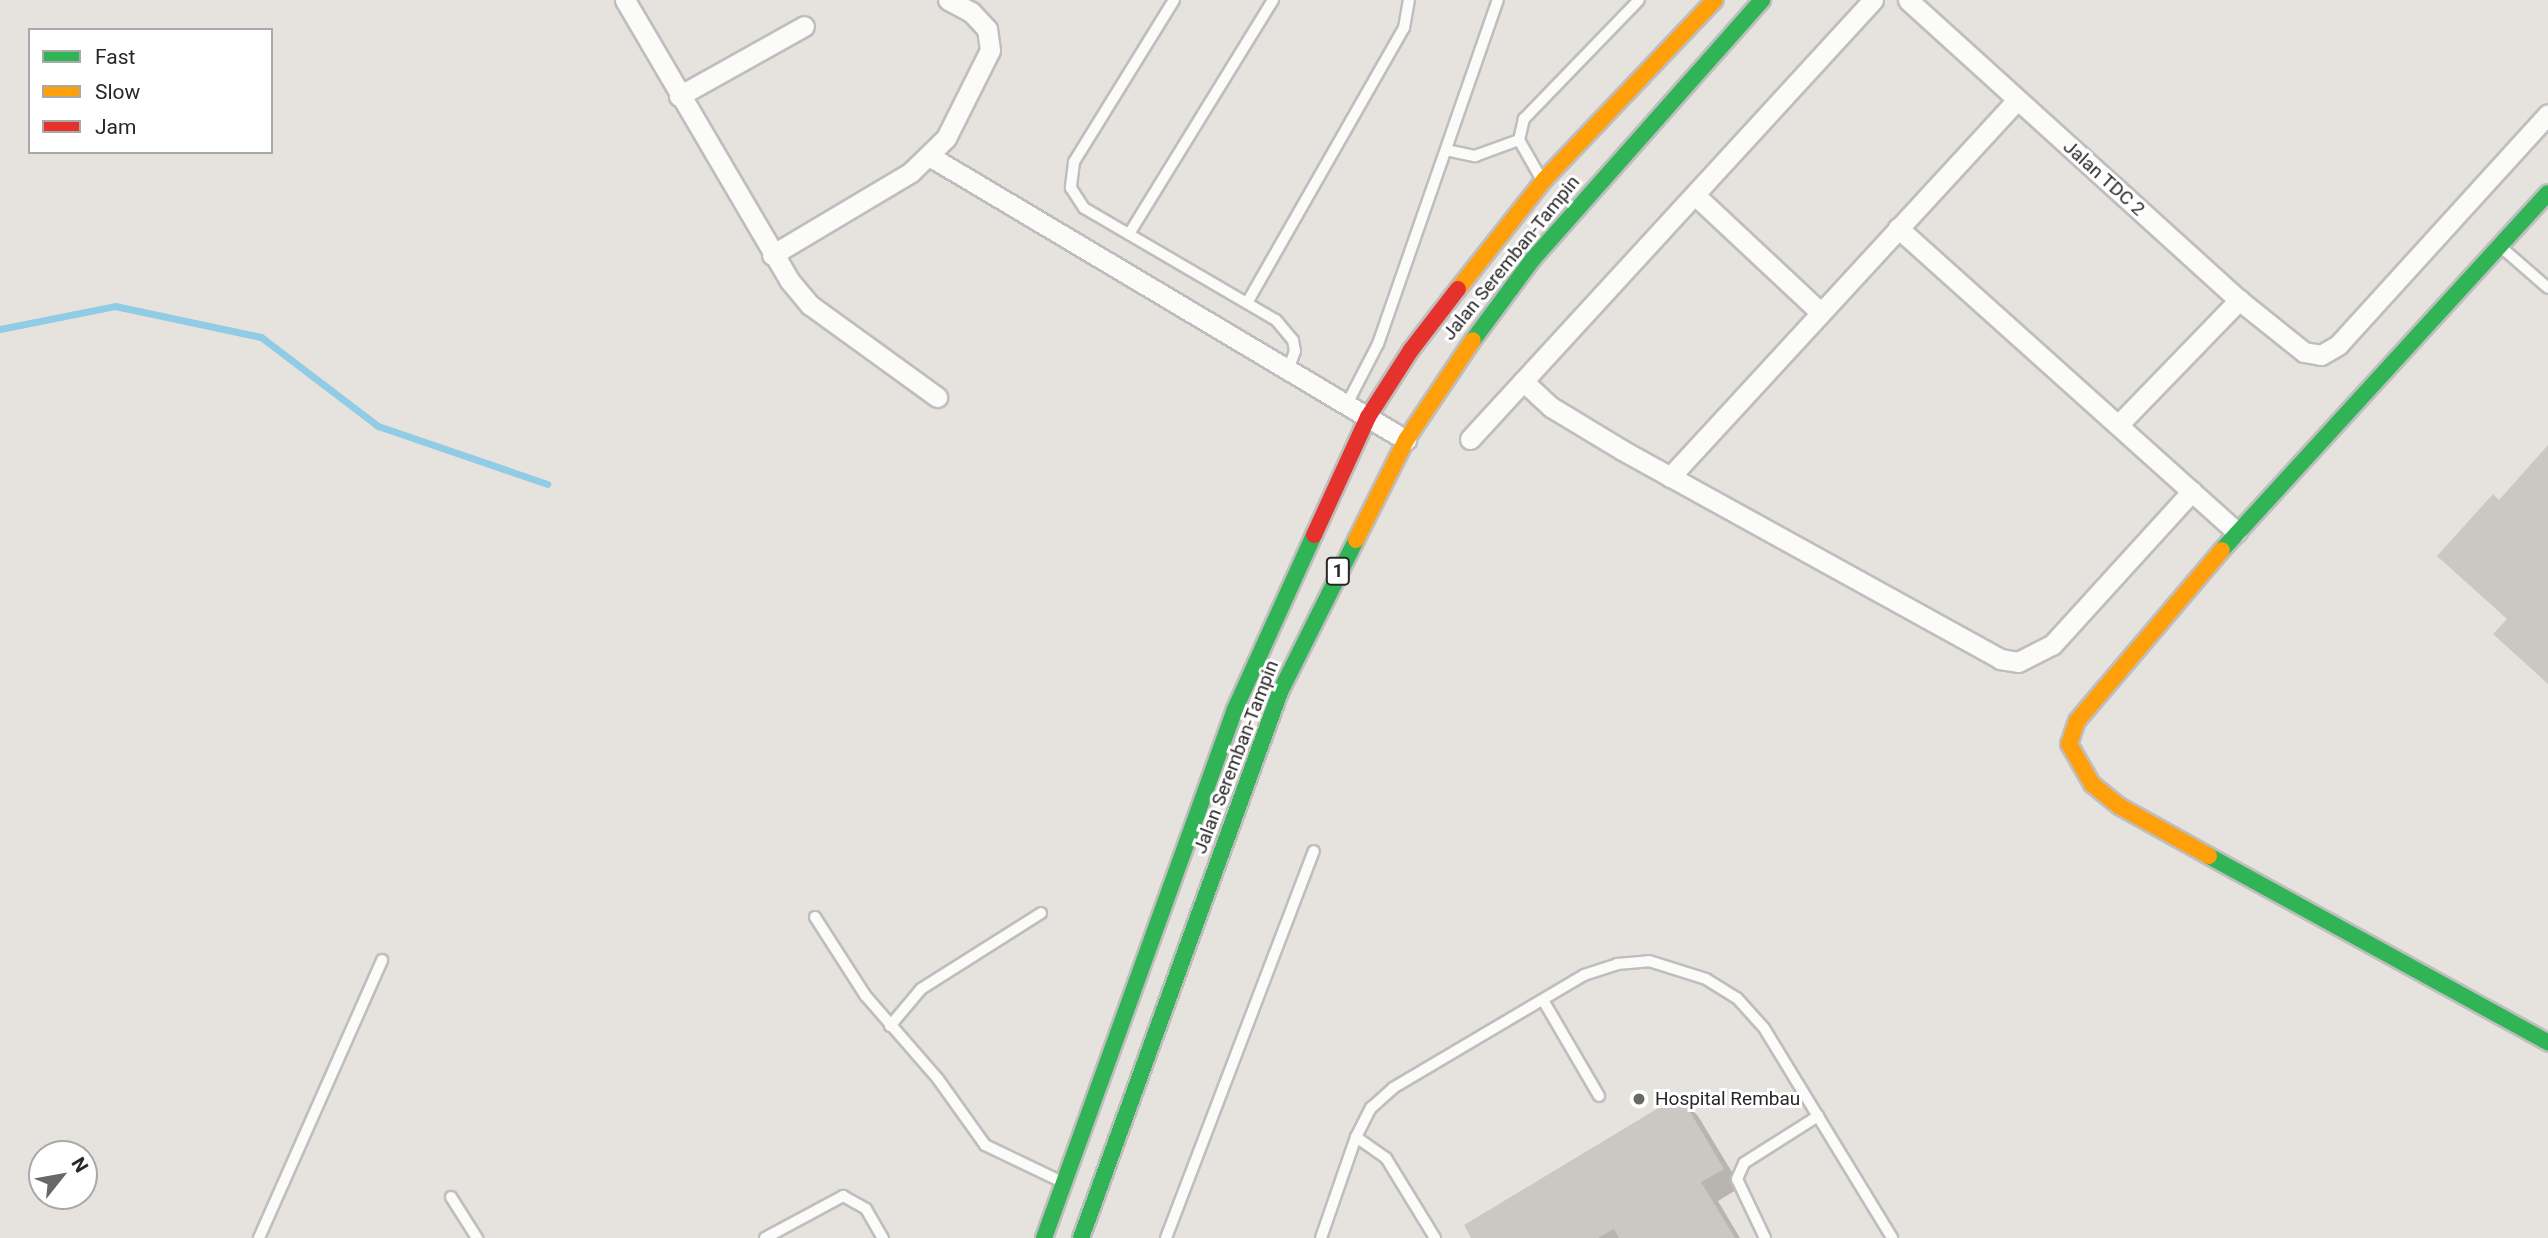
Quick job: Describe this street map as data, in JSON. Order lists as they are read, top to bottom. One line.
{"streets":{"main road":["Jalan Seremban-Tampin","1"],"street":["Jalan TDC 2"]},"places":["Hospital Rembau"],"legend":["Fast","Slow","Jam"],"north":"top right"}
